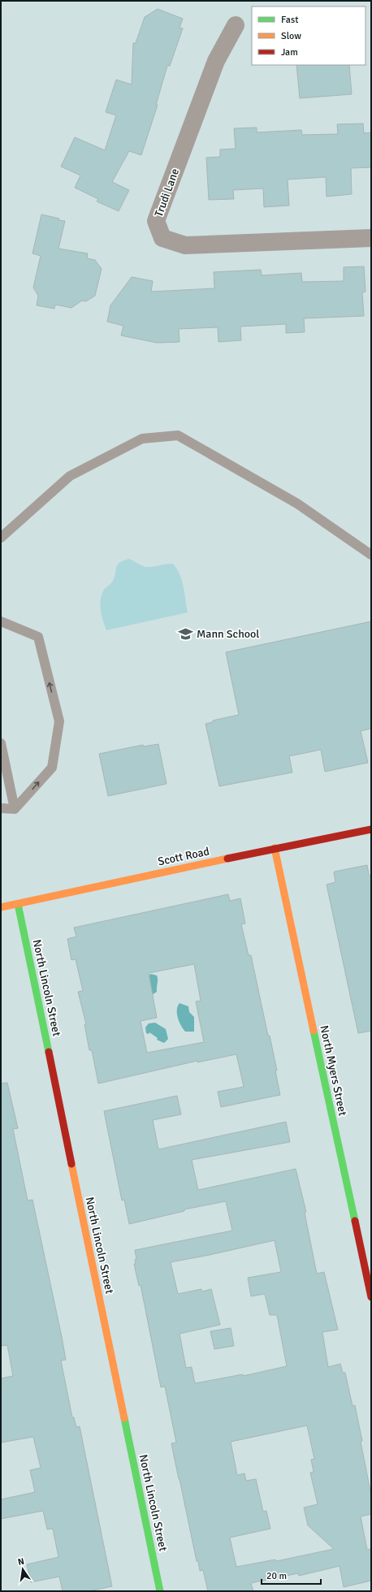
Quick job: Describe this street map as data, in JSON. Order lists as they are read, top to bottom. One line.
{"streets":{"street":["Trudi Lane","Scott Road","North Lincoln Street","North Myers Street"]},"crossings":[["Scott Road","North Lincoln Street"],["Scott Road","North Myers Street"]],"places":{"school or university":["Mann School"]},"legend":["Fast","Slow","Jam"],"scale_bar":"20 m","north":"top"}
